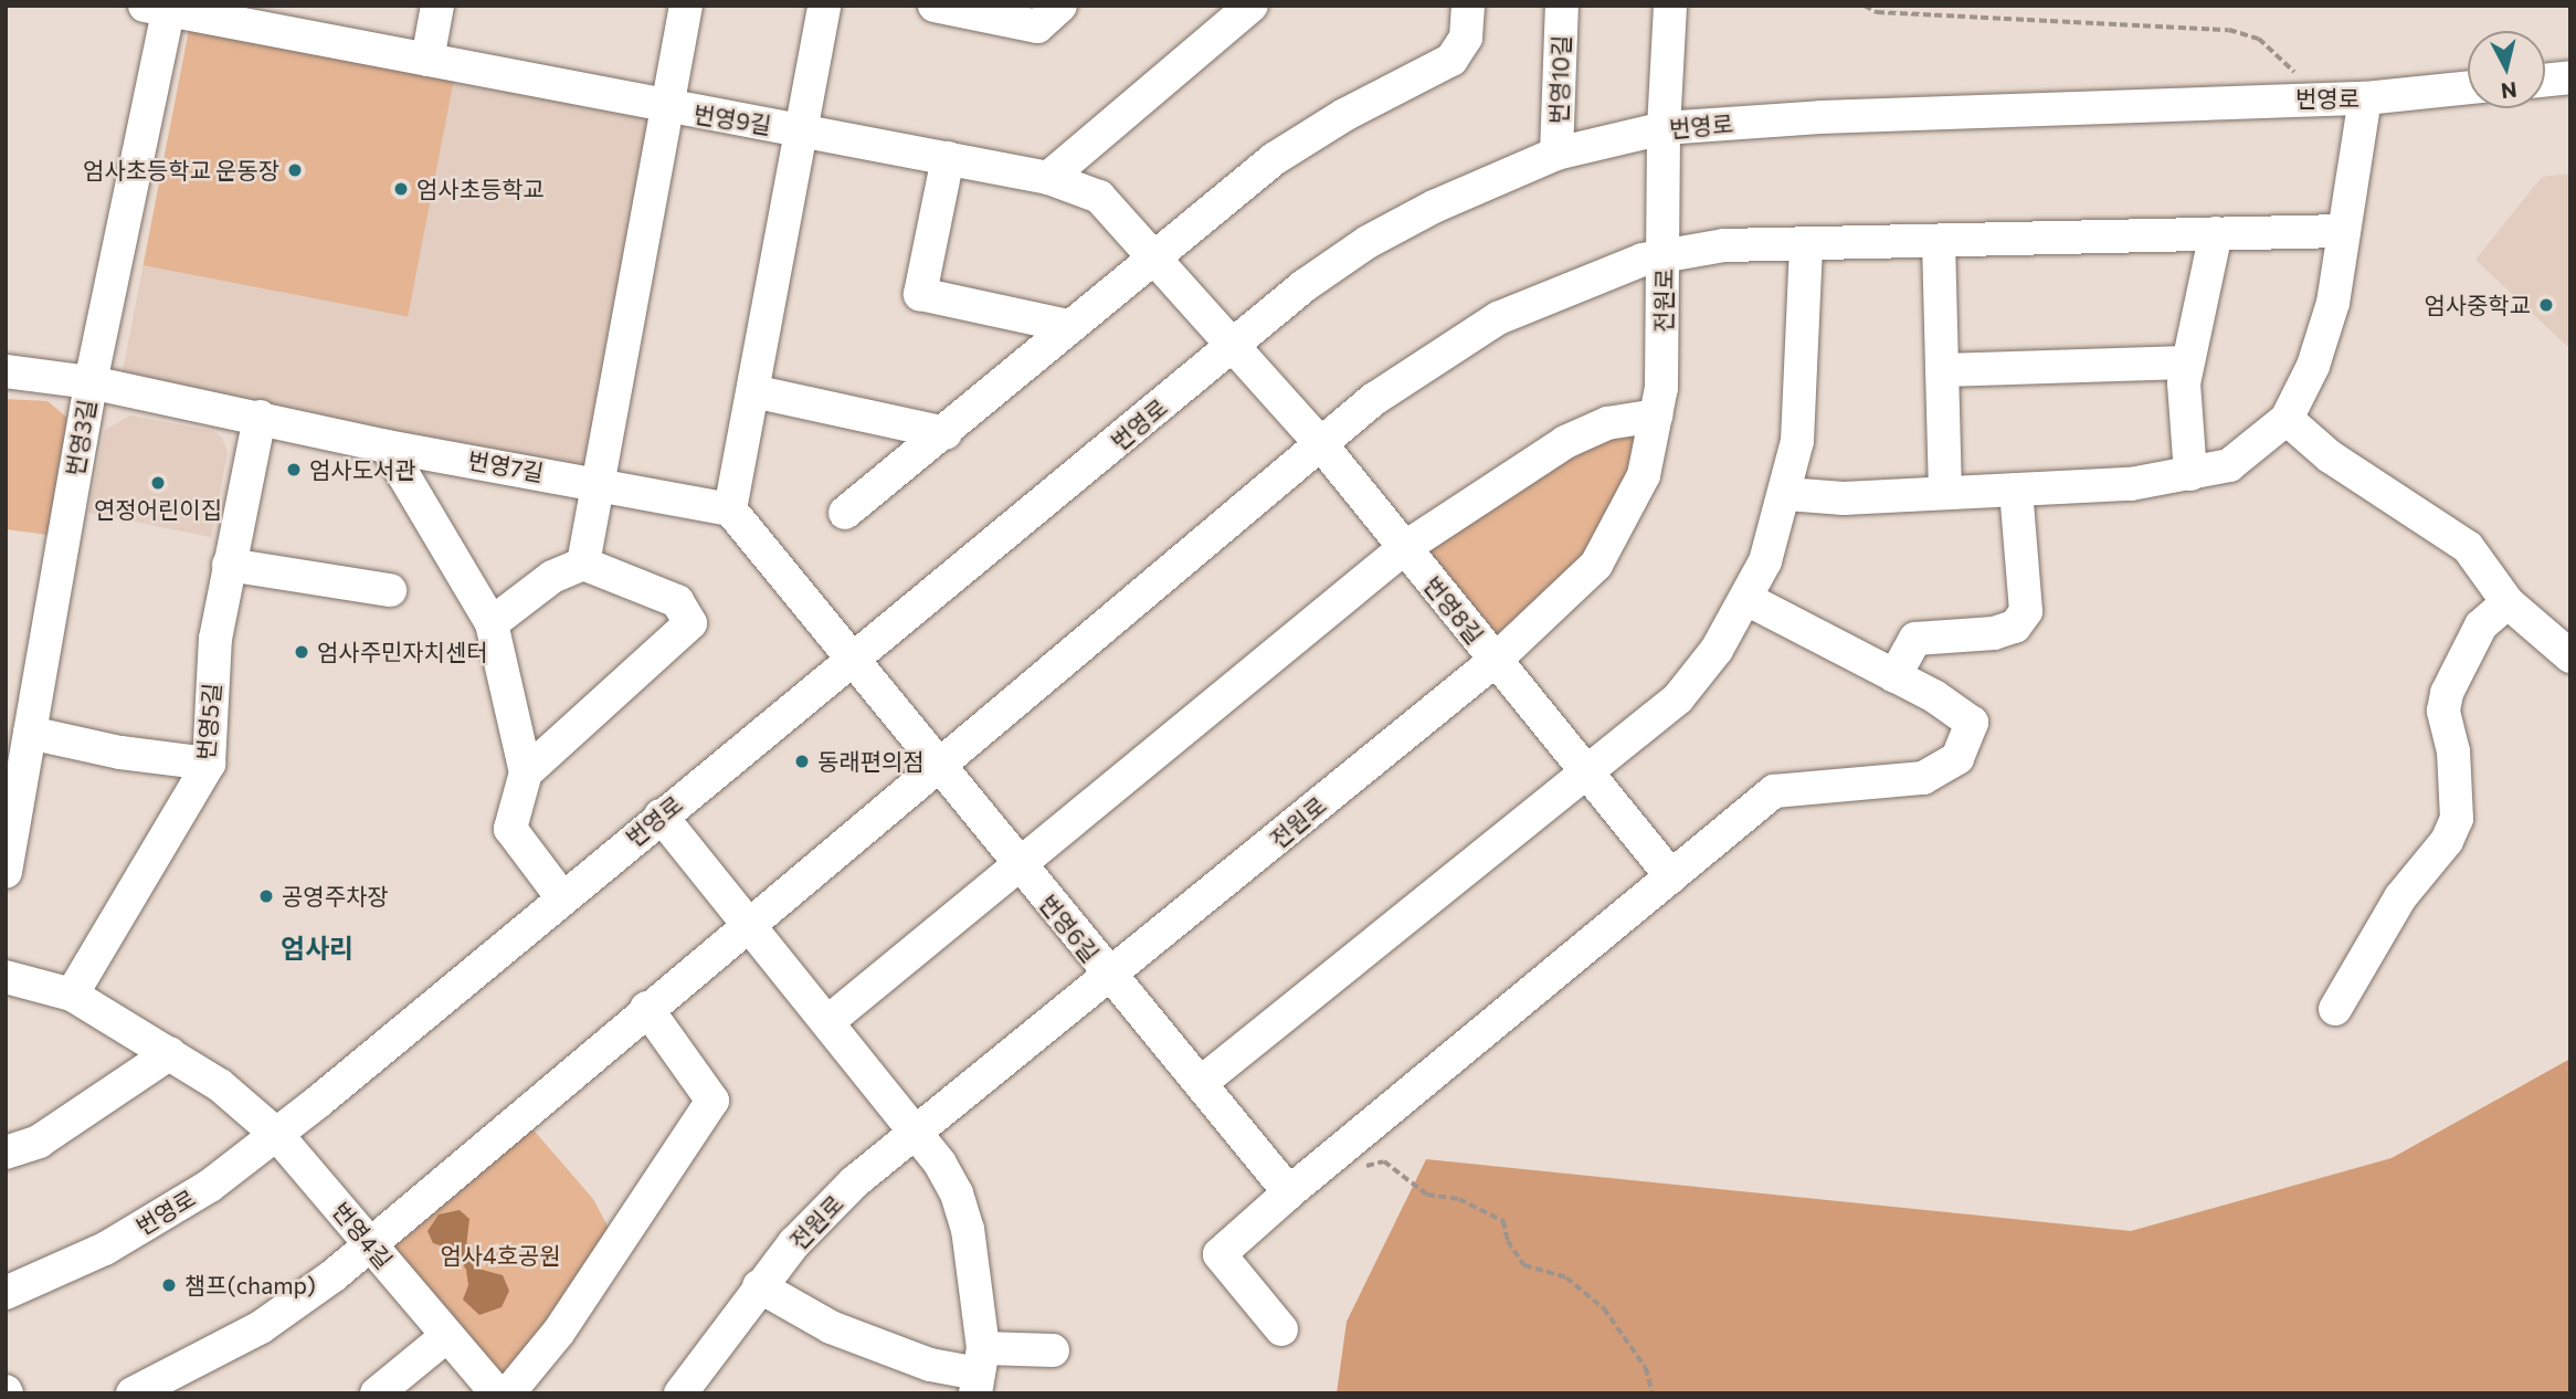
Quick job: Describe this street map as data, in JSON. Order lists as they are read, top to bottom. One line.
{"streets":{"street":["번영10길","번영로","번영9길","전원로","번영3길","번영7길","번영8길","번영5길","번영6길","번영4길"]},"crossings":[["번영10길","번영로"],["번영로","번영9길"],["번영로","전원로"],["번영로","번영8길"],["번영로","번영6길"],["번영로","번영4길"],["번영9길","번영3길"],["번영9길","번영8길"],["전원로","번영8길"],["전원로","번영6길"],["번영3길","번영7길"],["번영7길","번영5길"]],"districts":["엄사리"],"parks":["엄사4호공원"],"places":["엄사초등학교 운동장","엄사초등학교","엄사중학교","엄사도서관","연정어린이집","엄사주민자치센터","동래편의점","공영주차장","챔프(champ)"],"north":"bottom"}
